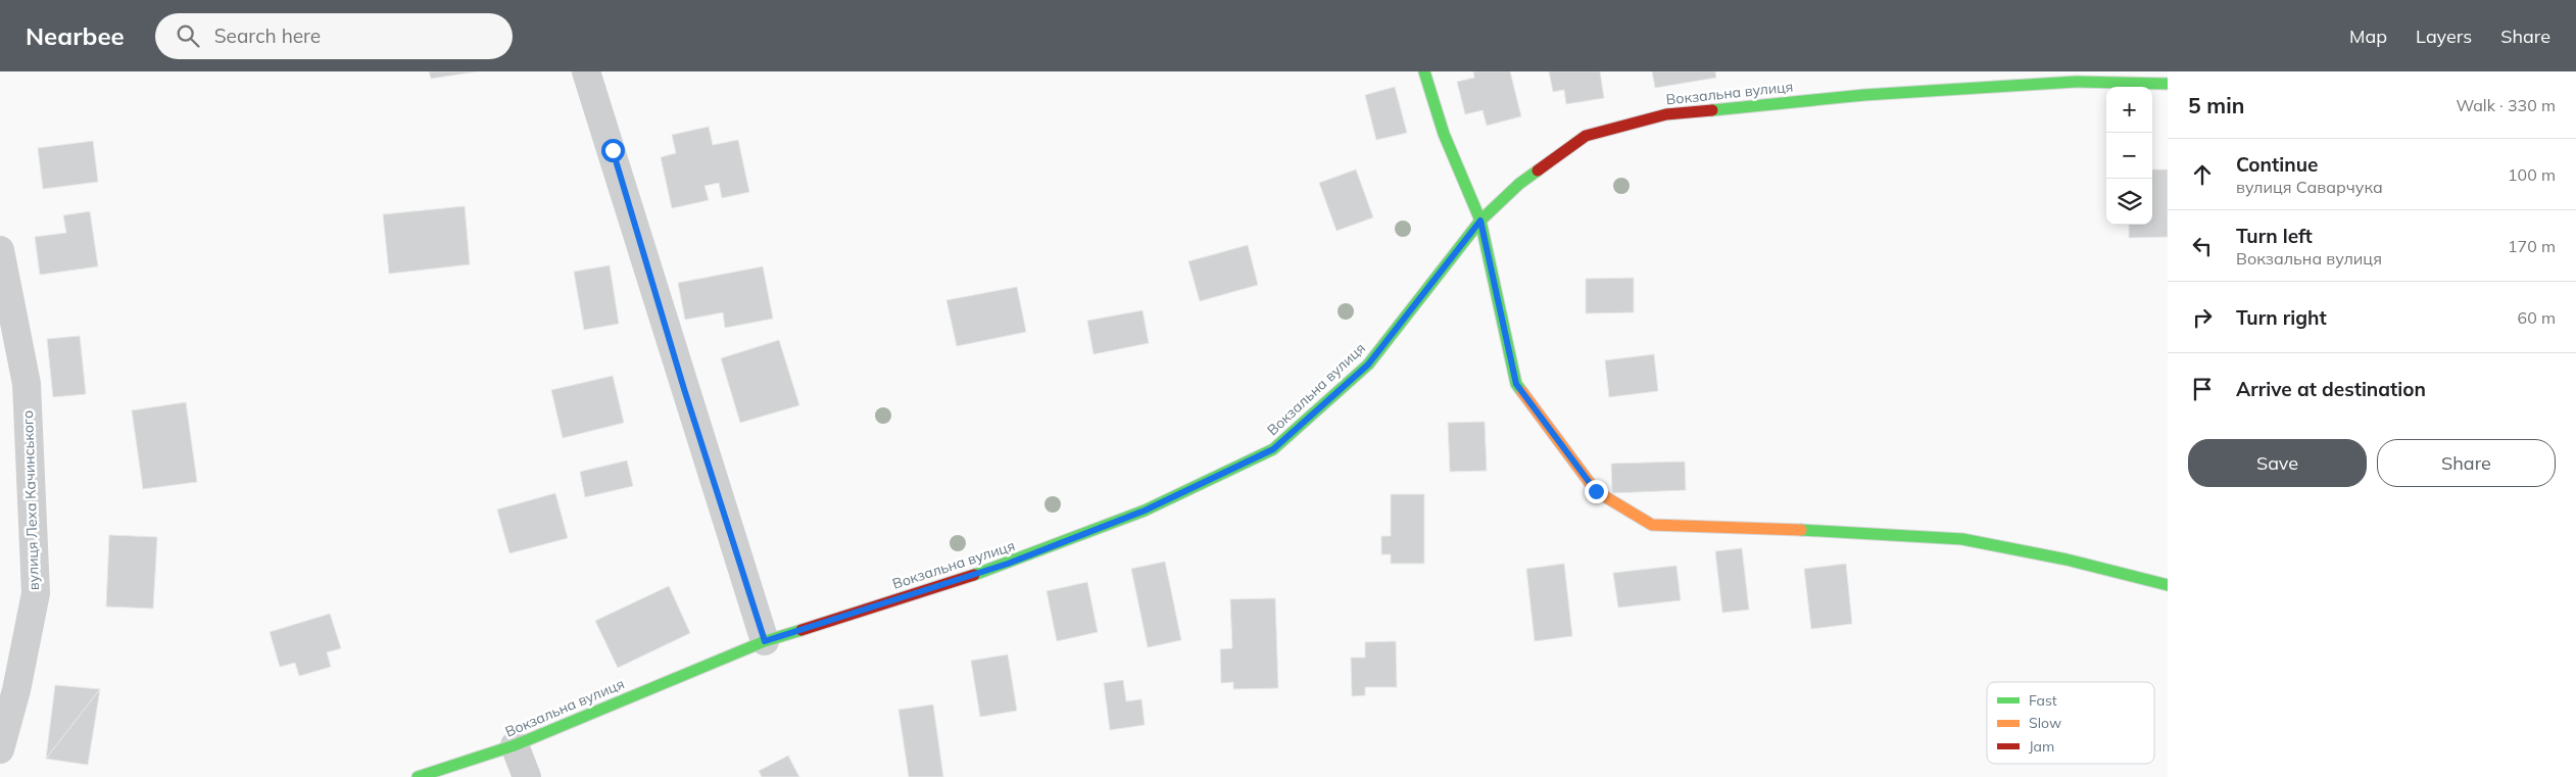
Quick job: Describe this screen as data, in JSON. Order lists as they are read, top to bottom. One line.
{"streets":{"street":["Вокзальна вулиця","вулиця Леха Качинського"]},"legend":["Fast","Slow","Jam"],"page":{"header":"Nearbee","search":"Search here","nav":["Map","Layers","Share"],"heading":["5 min","Walk · 330 m"],"map_buttons":["+","−"],"list":[["Continue","вулиця Саварчука","100 m"],["Turn left","Вокзальна вулиця","170 m"],["Turn right","60 m"],"Arrive at destination"],"buttons":["Save","Share"]}}
